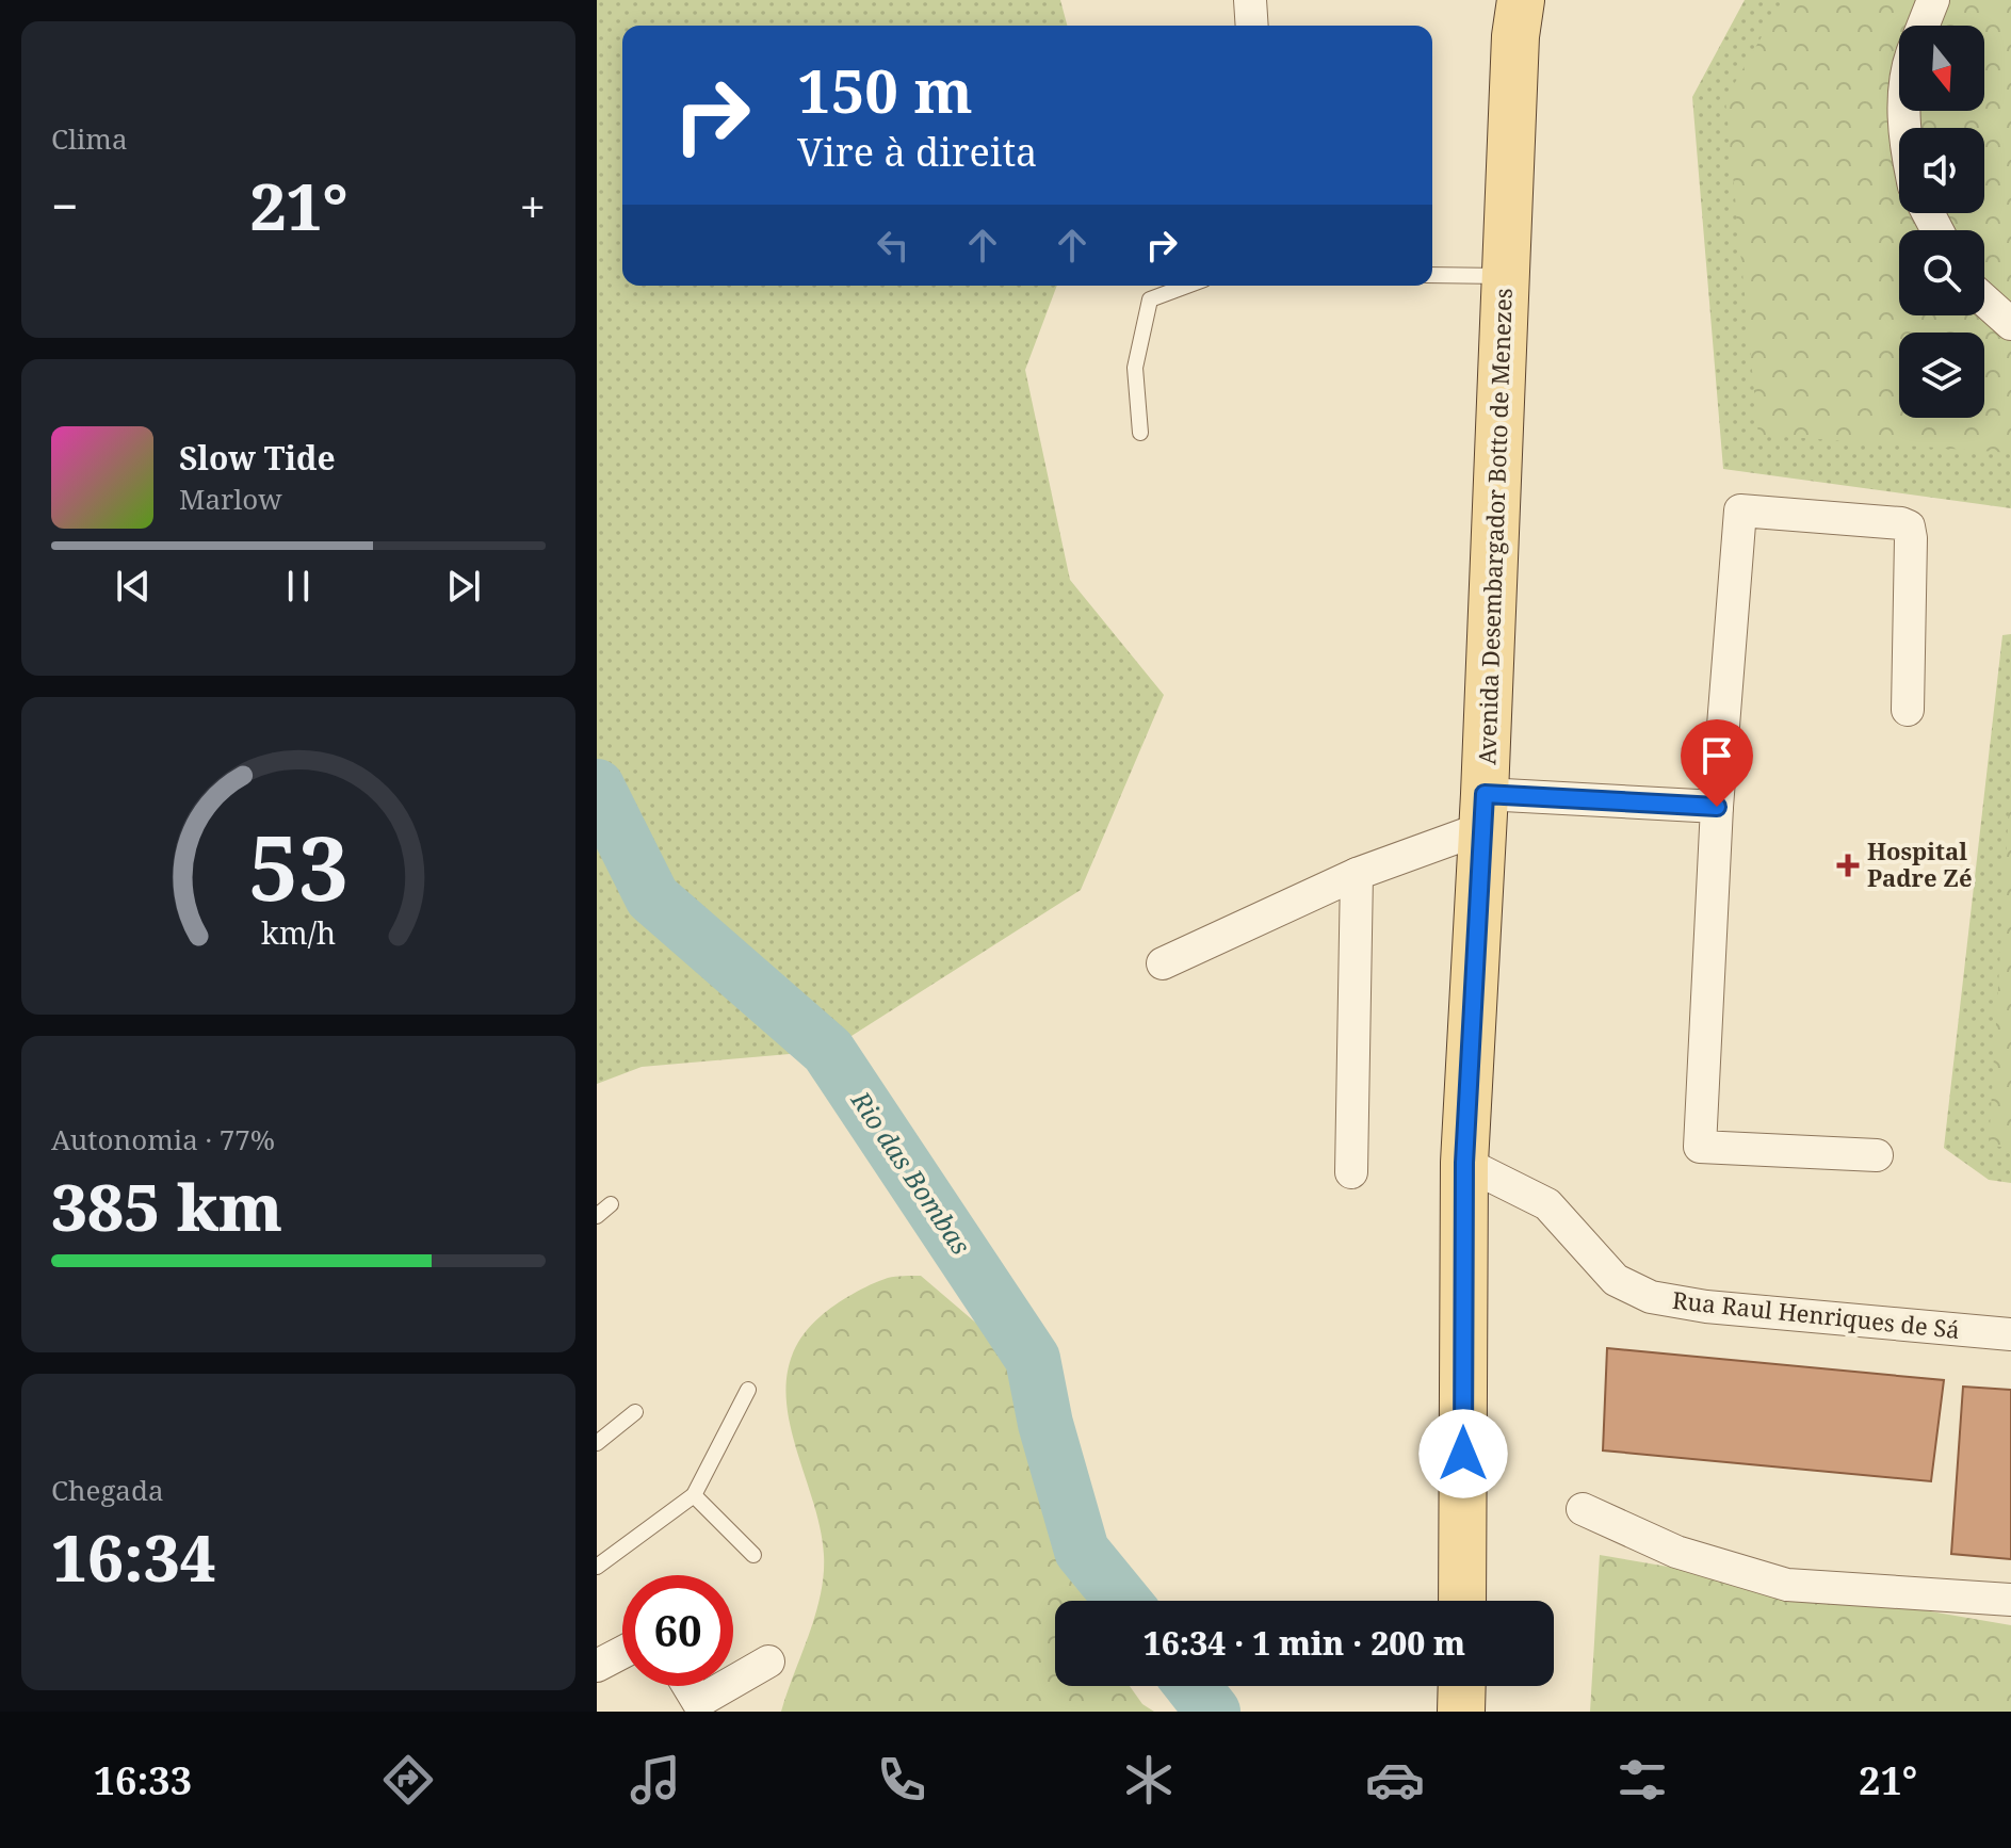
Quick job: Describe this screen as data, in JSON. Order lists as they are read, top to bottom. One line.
{"streets":{"main road":["Avenida Desembargador Botto de Menezes"],"street":["Rua Raul Henriques de Sá"]},"crossings":[["Avenida Desembargador Botto de Menezes","Rua Raul Henriques de Sá"]],"water":["Rio das Bombas"],"places":{"health":["Hospital Padre Zé"]},"north":"bottom","page":{"tile":["Clima",["Autonomia · 77%","385 km"],["Chegada","16:34"]],"turn":["150 m","Vire à direita"],"heat":["−","21°","+"],"song":["Slow Tide","Marlow"],"limit":"60","trip":"16:34 · 1 min · 200 m","tabs":["16:33","21°"],"gauge":["53","km/h"]}}
